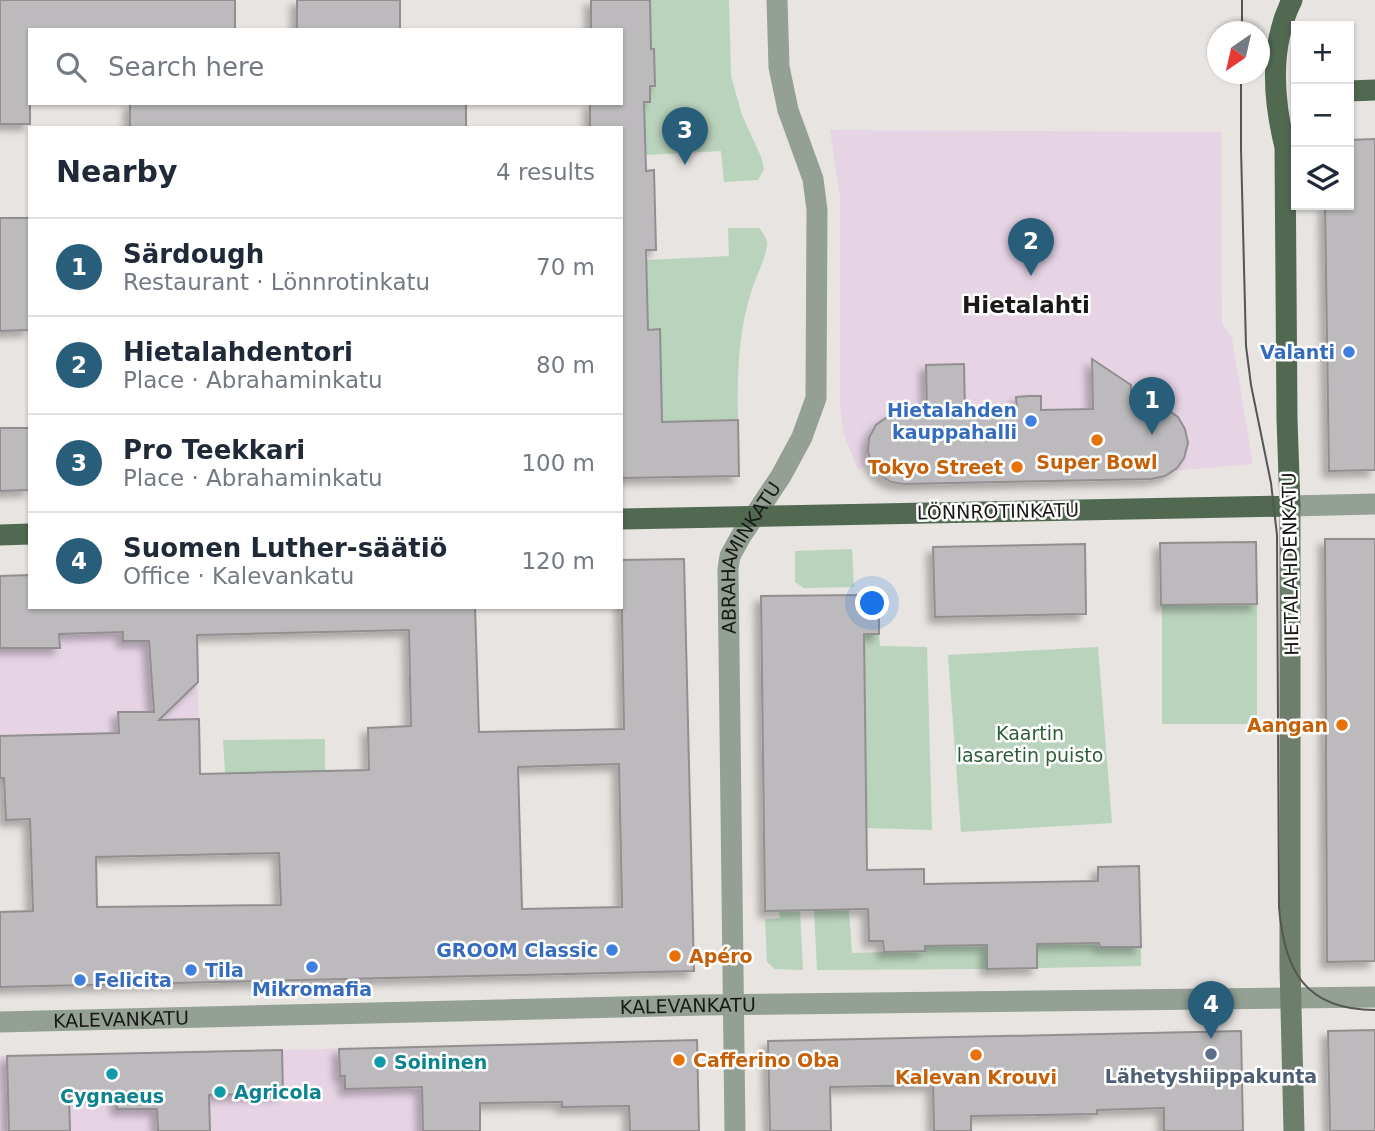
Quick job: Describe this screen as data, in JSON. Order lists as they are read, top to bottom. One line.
{"streets":{"main road":["LÖNNROTINKATU","HIETALAHDENKATU"],"street":["ABRAHAMINKATU","KALEVANKATU"]},"crossings":[["LÖNNROTINKATU","ABRAHAMINKATU"],["LÖNNROTINKATU","HIETALAHDENKATU"],["ABRAHAMINKATU","KALEVANKATU"],["HIETALAHDENKATU","KALEVANKATU"]],"districts":["Hietalahti"],"parks":["Kaartin lasaretin puisto"],"places":["Valanti","Hietalahden kauppahalli","Super Bowl","Tokyo Street","Aangan","GROOM Classic","Apéro","Mikromafia","Tila","Felicita","Lähetyshiippakunta","Kalevan Krouvi","Cafferino Oba","Soininen","Cygnaeus","Agricola"],"north":"bottom left","page":{"map_buttons":["+","−"],"search":"Search here","pins":["3","2","1","4"],"heading":["Nearby","4 results"],"list":[{"mark":"1","name":"Särdough","note":"Restaurant · Lönnrotinkatu","value":"70 m"},{"mark":"2","name":"Hietalahdentori","note":"Place · Abrahaminkatu","value":"80 m"},{"mark":"3","name":"Pro Teekkari","note":"Place · Abrahaminkatu","value":"100 m"},{"mark":"4","name":"Suomen Luther-säätiö","note":"Office · Kalevankatu","value":"120 m"}]}}
